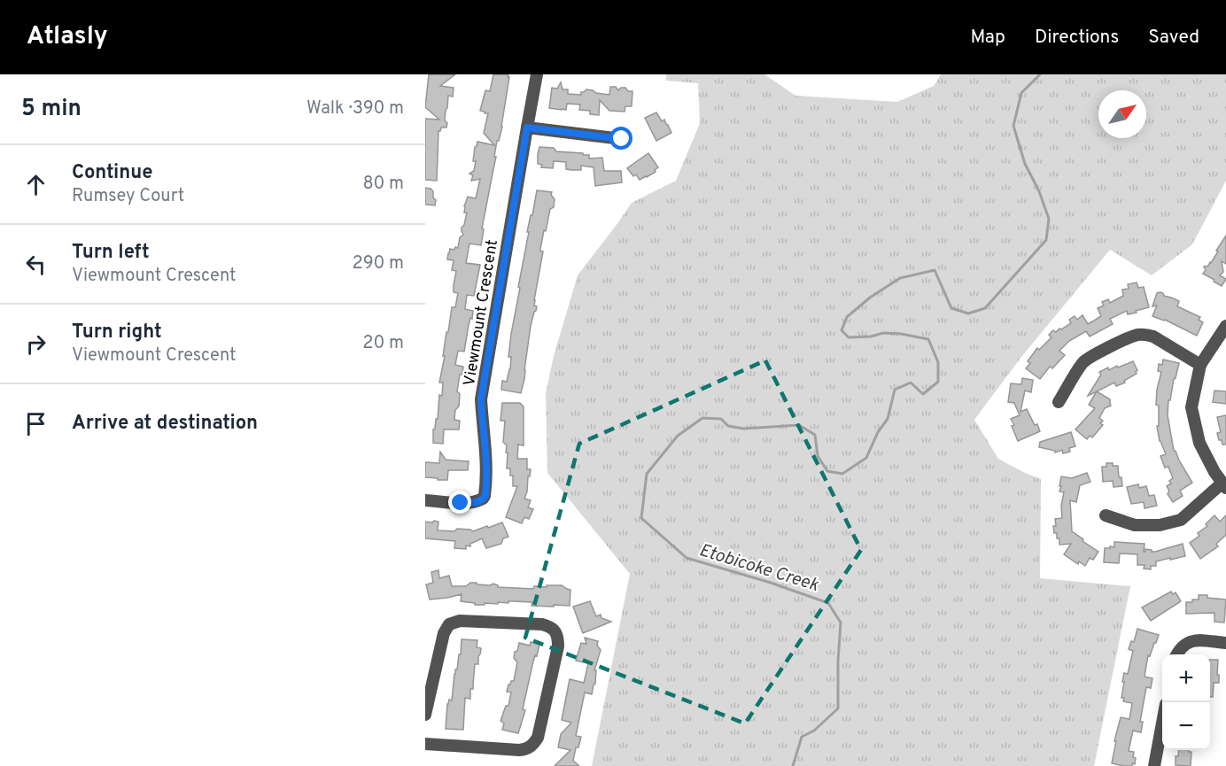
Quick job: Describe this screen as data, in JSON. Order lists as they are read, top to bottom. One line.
{"streets":{"street":["Viewmount Crescent"]},"water":["Etobicoke Creek"],"north":"top right","page":{"header":"Atlasly","nav":["Map","Directions","Saved"],"heading":["5 min","Walk · 390 m"],"list":[["Continue","Rumsey Court","80 m"],["Turn left","Viewmount Crescent","290 m"],["Turn right","Viewmount Crescent","20 m"],"Arrive at destination"],"map_buttons":["+","−"]}}
